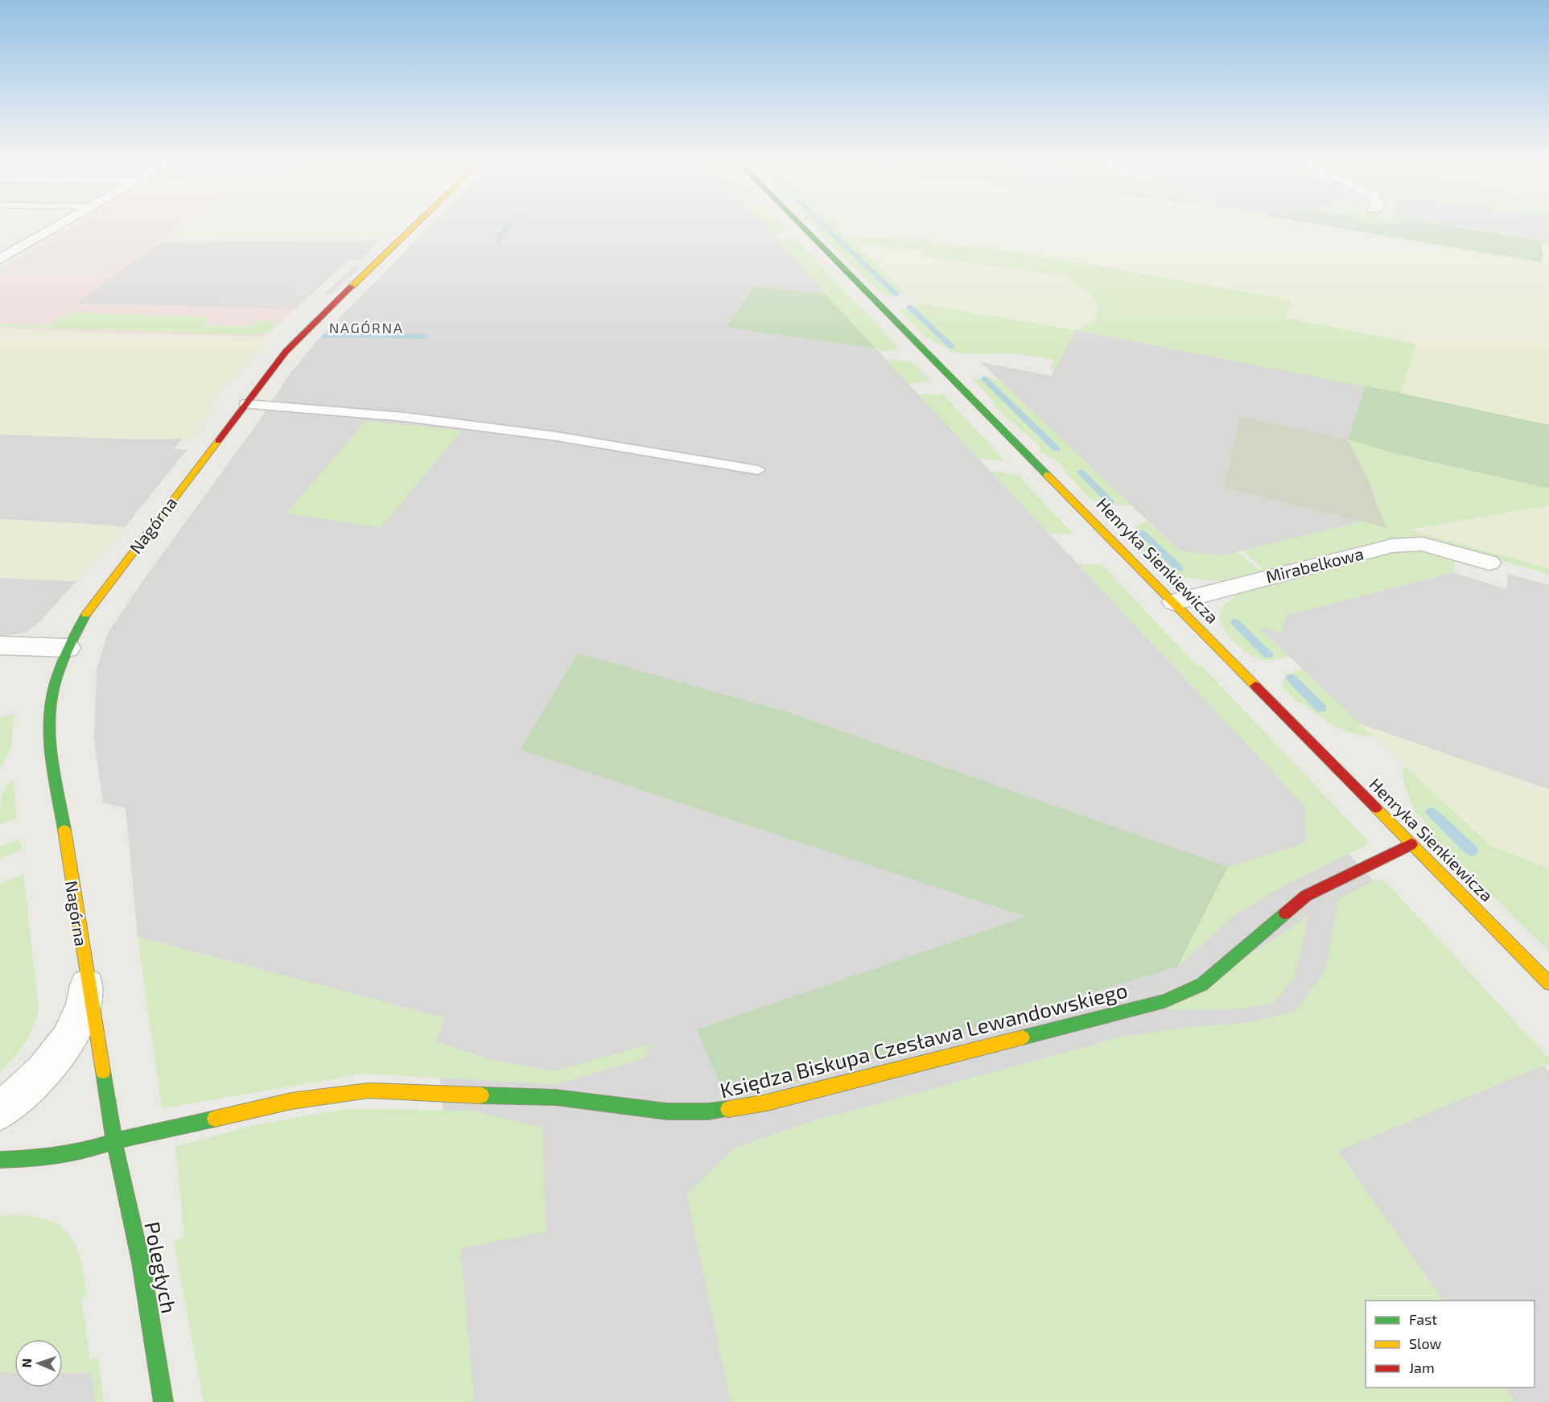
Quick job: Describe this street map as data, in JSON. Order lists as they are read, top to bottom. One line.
{"streets":{"street":["Nagórna","Henryka Sienkiewicza","Mirabelkowa","Księdza Biskupa Czesława Lewandowskiego","Poległych"]},"crossings":[["Nagórna","Księdza Biskupa Czesława Lewandowskiego"],["Nagórna","Poległych"],["Henryka Sienkiewicza","Mirabelkowa"],["Henryka Sienkiewicza","Księdza Biskupa Czesława Lewandowskiego"],["Księdza Biskupa Czesława Lewandowskiego","Poległych"]],"districts":["NAGÓRNA"],"legend":["Fast","Slow","Jam"],"north":"left"}
